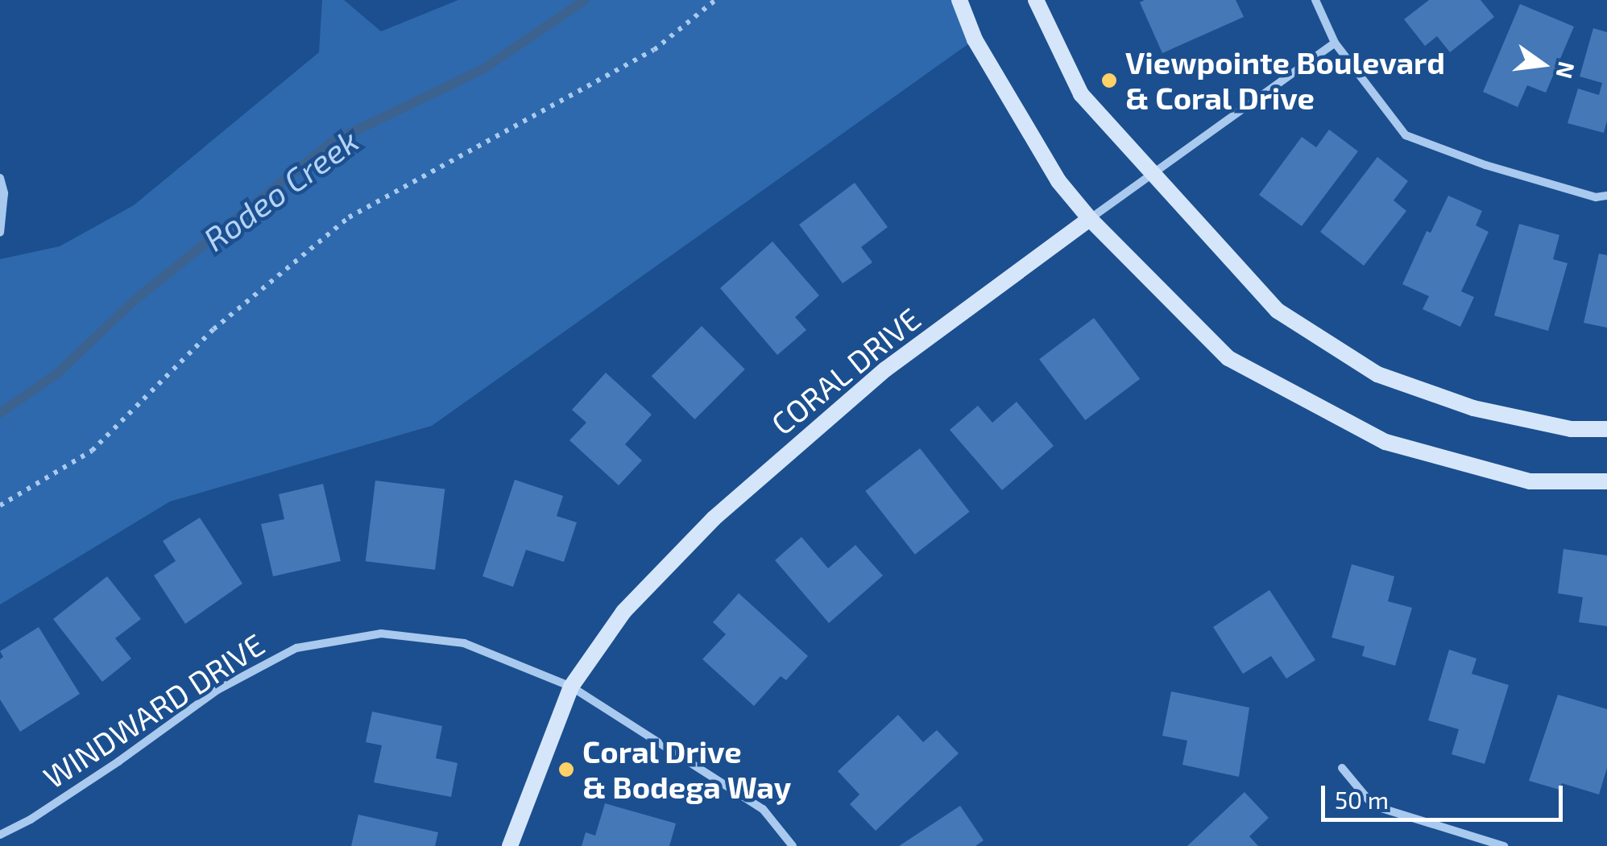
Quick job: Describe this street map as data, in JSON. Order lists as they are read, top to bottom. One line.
{"streets":{"street":["CORAL DRIVE","WINDWARD DRIVE"]},"crossings":[["CORAL DRIVE","WINDWARD DRIVE"]],"water":["Rodeo Creek"],"places":["Viewpointe Boulevard & Coral Drive","Coral Drive & Bodega Way"],"scale_bar":"50 m","north":"right"}
